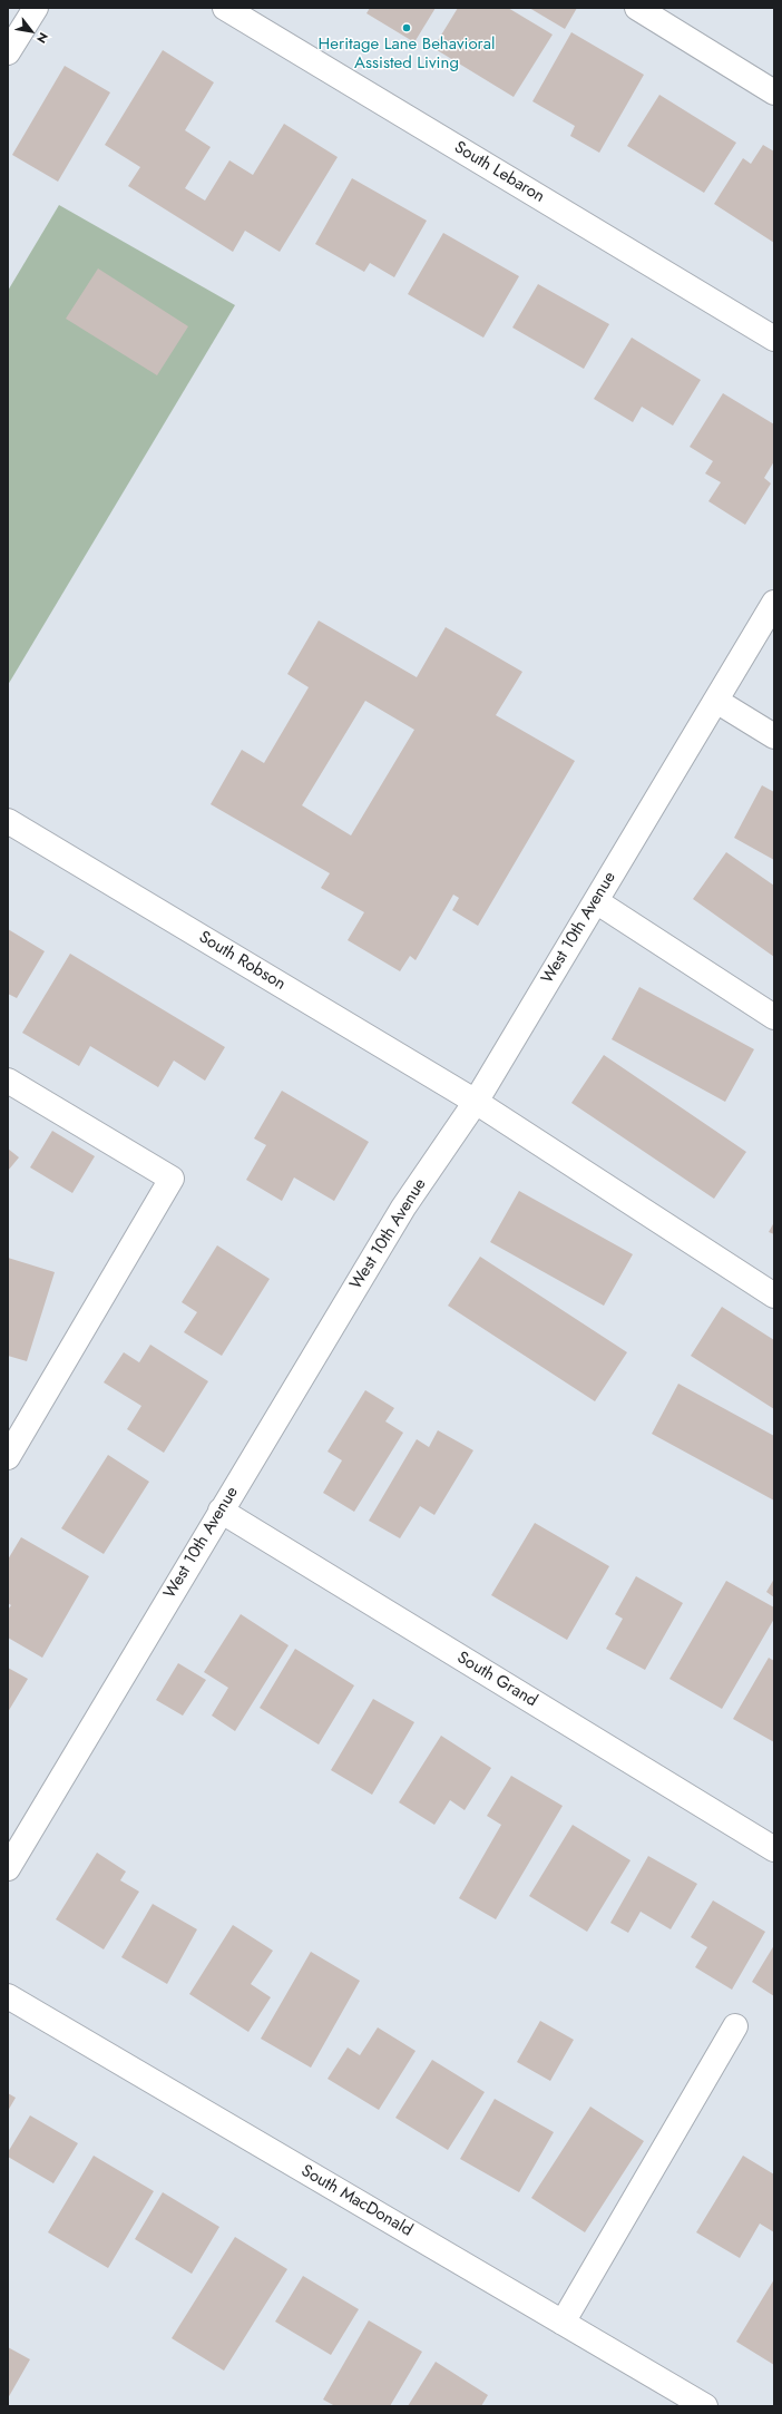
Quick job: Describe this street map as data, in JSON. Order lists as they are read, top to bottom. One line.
{"streets":{"street":["South Lebaron","West 10th Avenue","South Robson","South Grand","South MacDonald"]},"crossings":[["West 10th Avenue","South Robson"],["West 10th Avenue","South Grand"]],"places":["Heritage Lane Behavioral Assisted Living"],"north":"bottom right"}
